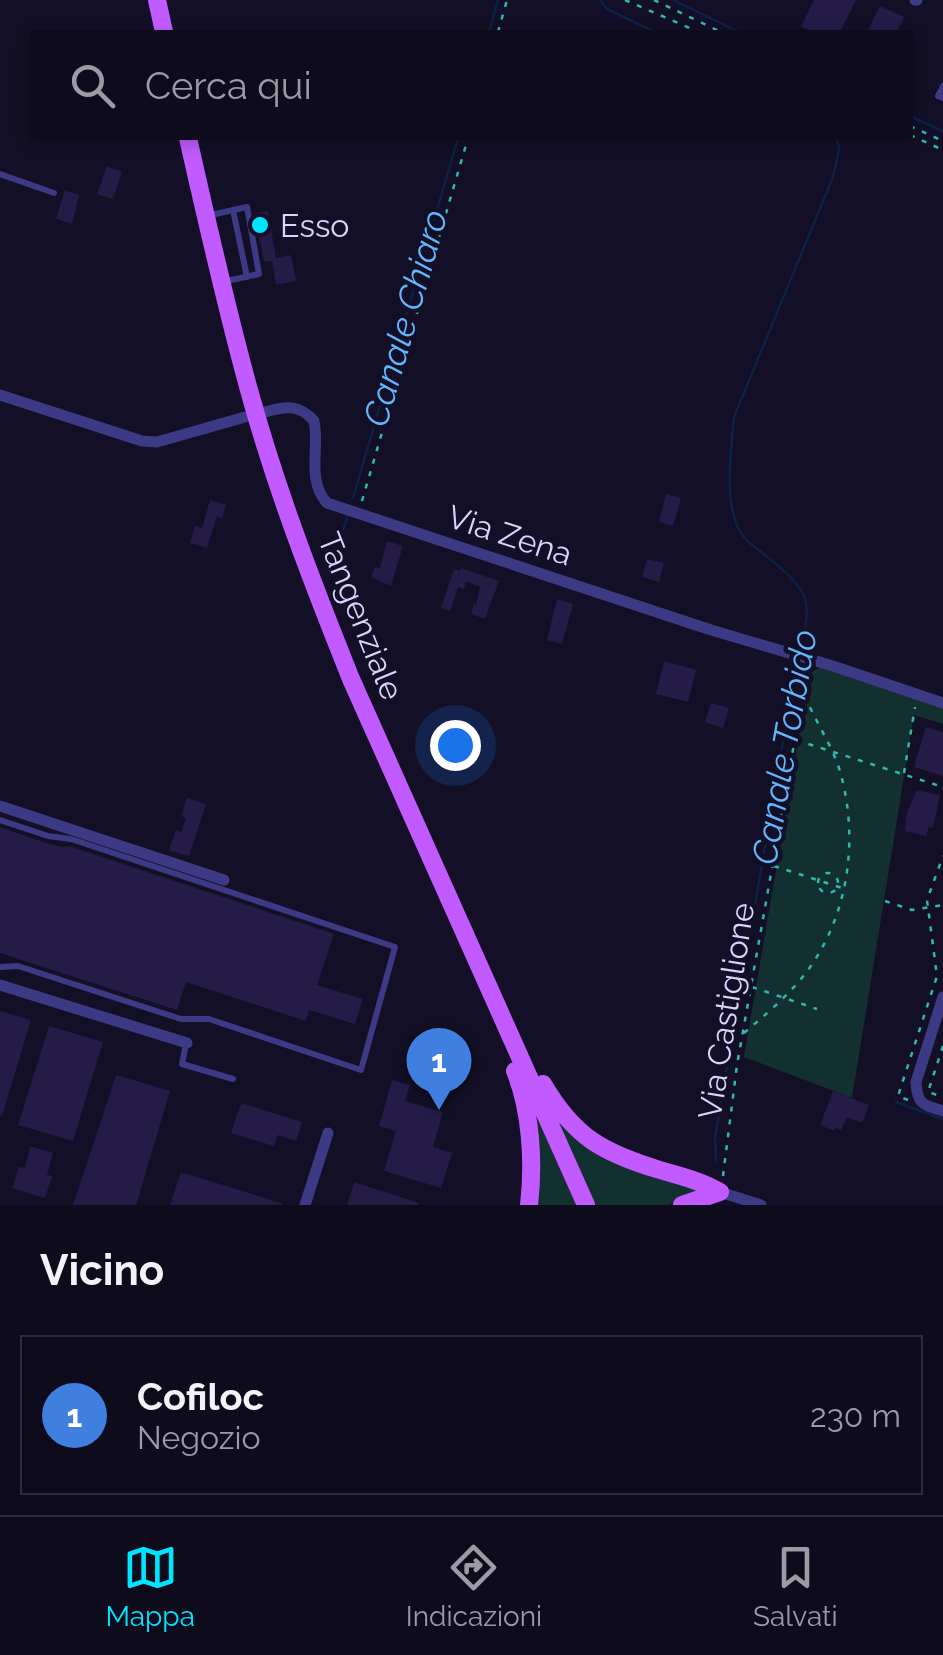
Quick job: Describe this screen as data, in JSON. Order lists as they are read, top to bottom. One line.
{"streets":{"main road":["Tangenziale"],"street":["Via Zena"],"path":["Via Castiglione"]},"crossings":[["Via Zena","Via Castiglione"]],"water":["Canale Chiaro","Canale Torbido"],"places":["Esso"],"page":{"search":"Cerca qui","pins":"1","heading":"Vicino","list":[{"mark":"1","name":"Cofiloc","note":"Negozio","value":"230 m"}],"nav":["Mappa","Indicazioni","Salvati"]}}
